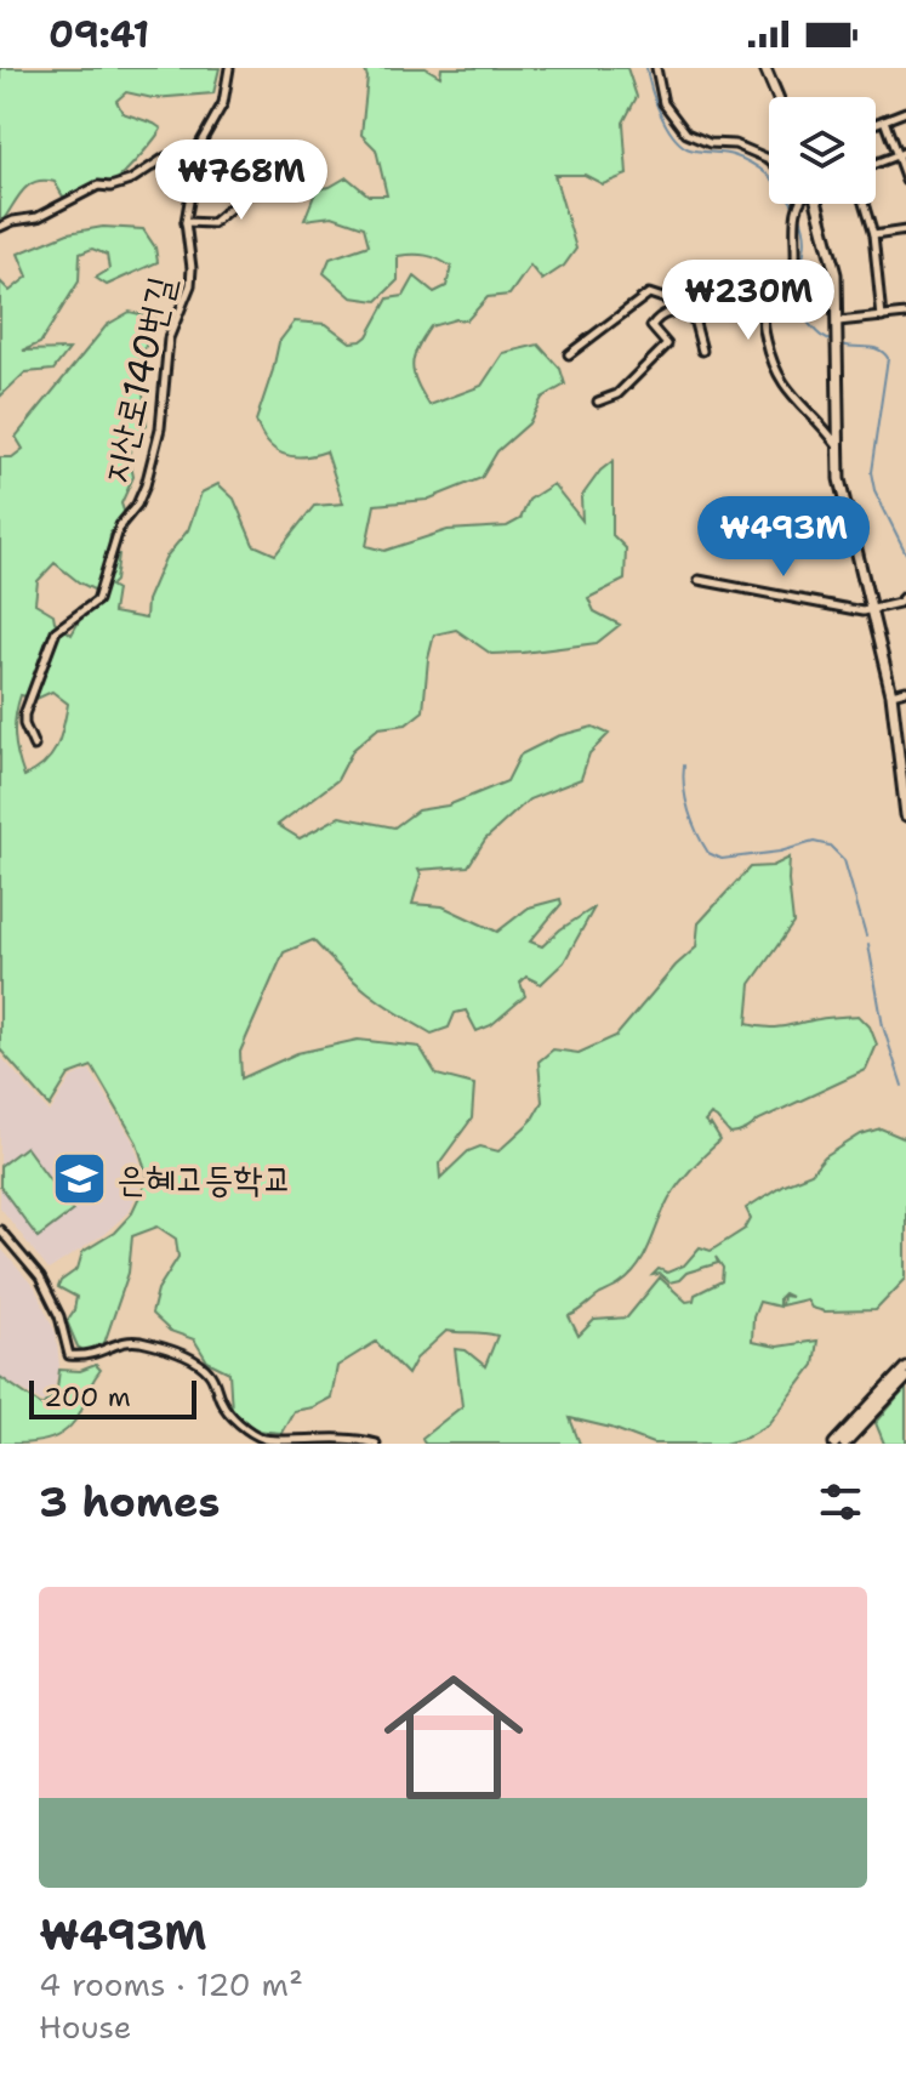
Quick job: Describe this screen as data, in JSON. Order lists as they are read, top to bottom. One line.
{"streets":{"street":["지산로140번길"]},"places":{"school or university":["은혜고등학교"]},"scale_bar":"200 m","page":{"status":"09:41","price":["₩768M","₩230M","₩493M"],"scale":"200 m","heading":"3 homes","list":[{"name":"₩493M","note":"4 rooms · 120 m² · House"}]}}
